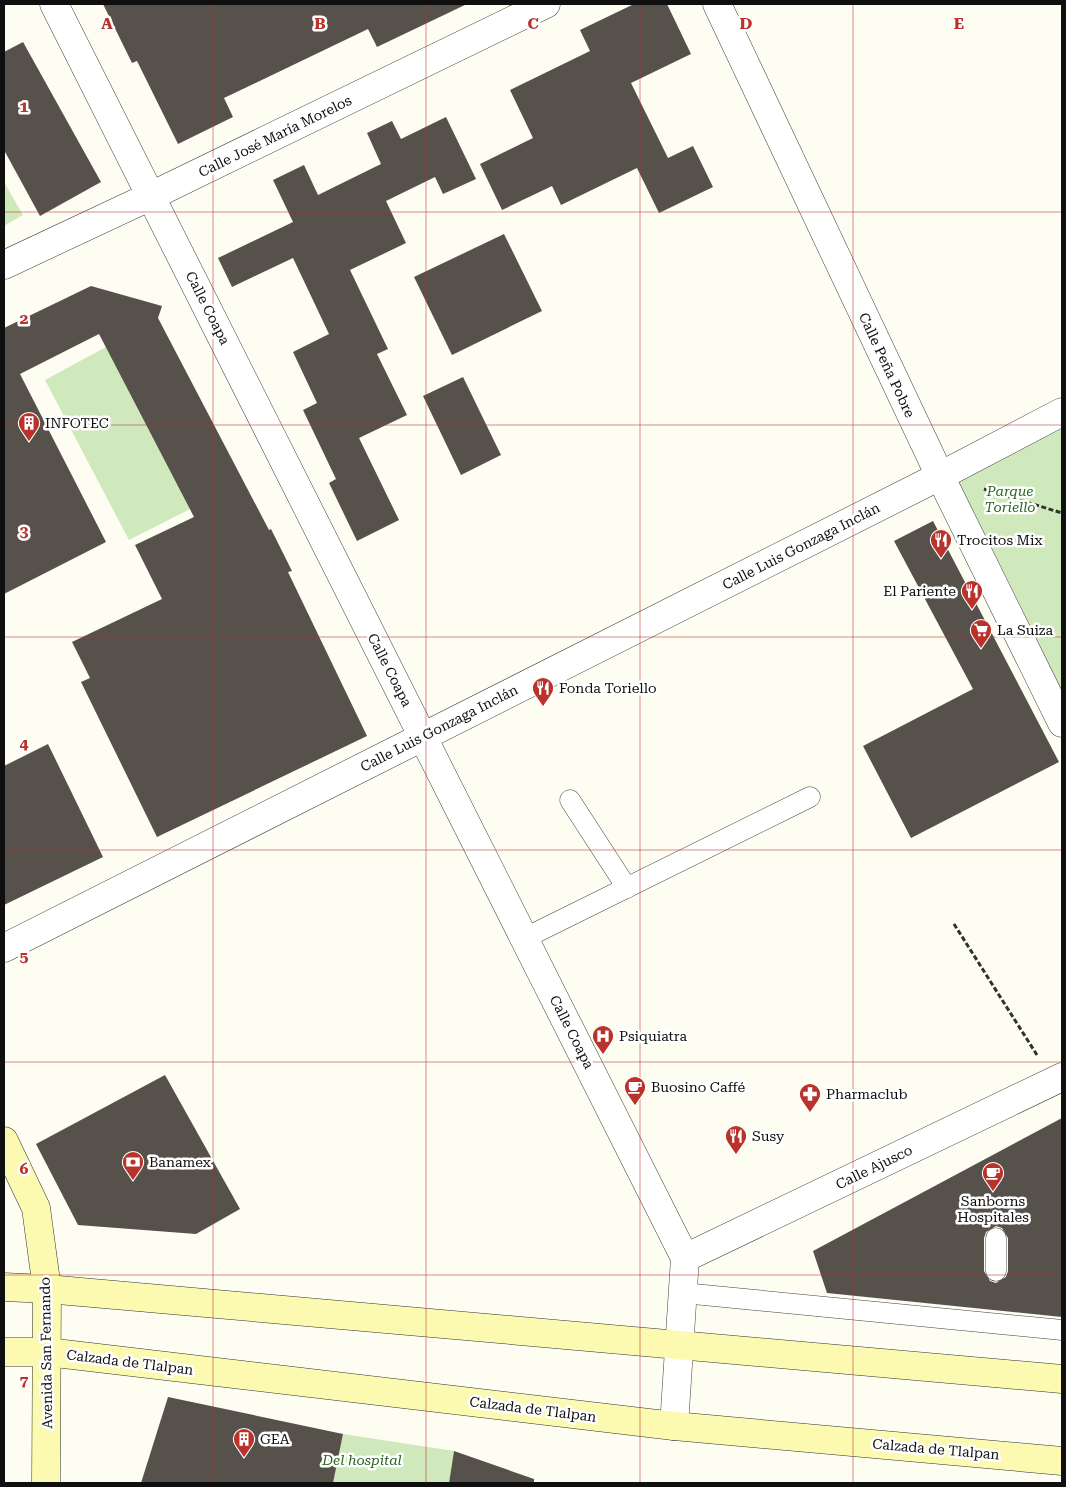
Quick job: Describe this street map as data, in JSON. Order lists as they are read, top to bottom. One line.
{"streets":{"main road":["Avenida San Fernando","Calzada de Tlalpan"],"street":["Calle José María Morelos","Calle Coapa","Calle Peña Pobre","Calle Luis Gonzaga Inclán","Calle Ajusco"]},"crossings":[["Calle José María Morelos","Calle Coapa"],["Calle Coapa","Calle Luis Gonzaga Inclán"],["Calle Coapa","Calle Ajusco"],["Calle Coapa","Calzada de Tlalpan"],["Calle Peña Pobre","Calle Luis Gonzaga Inclán"],["Avenida San Fernando","Calzada de Tlalpan"]],"parks":["Parque Toriello","Del hospital"],"places":{"building":["INFOTEC","GEA"],"restaurant":["Trocitos Mix","El Pariente","Fonda Toriello","Susy"],"supermarket":["La Suiza"],"hospital":["Psiquiatra"],"cafe":["Buosino Caffé","Sanborns Hospitales"],"pharmacy":["Pharmaclub"],"bank":["Banamex"]},"grid":{"columns":["A","B","C","D","E"],"rows":["1","2","3","4","5","6","7"]}}
